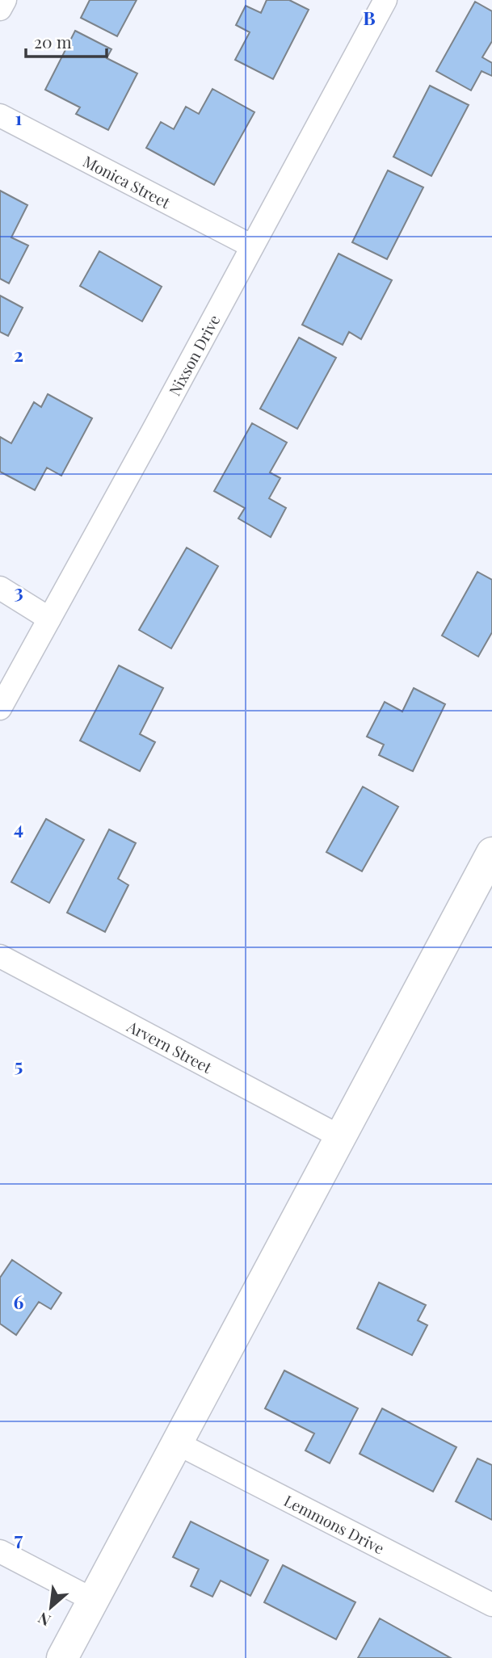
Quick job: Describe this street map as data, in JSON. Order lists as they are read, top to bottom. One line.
{"streets":{"street":["Monica Street","Nixson Drive","Arvern Street","Lemmons Drive"]},"crossings":[["Monica Street","Nixson Drive"]],"scale_bar":"20 m","north":"bottom left","grid":{"columns":["B"],"rows":["1","2","3","4","5","6","7"]}}
